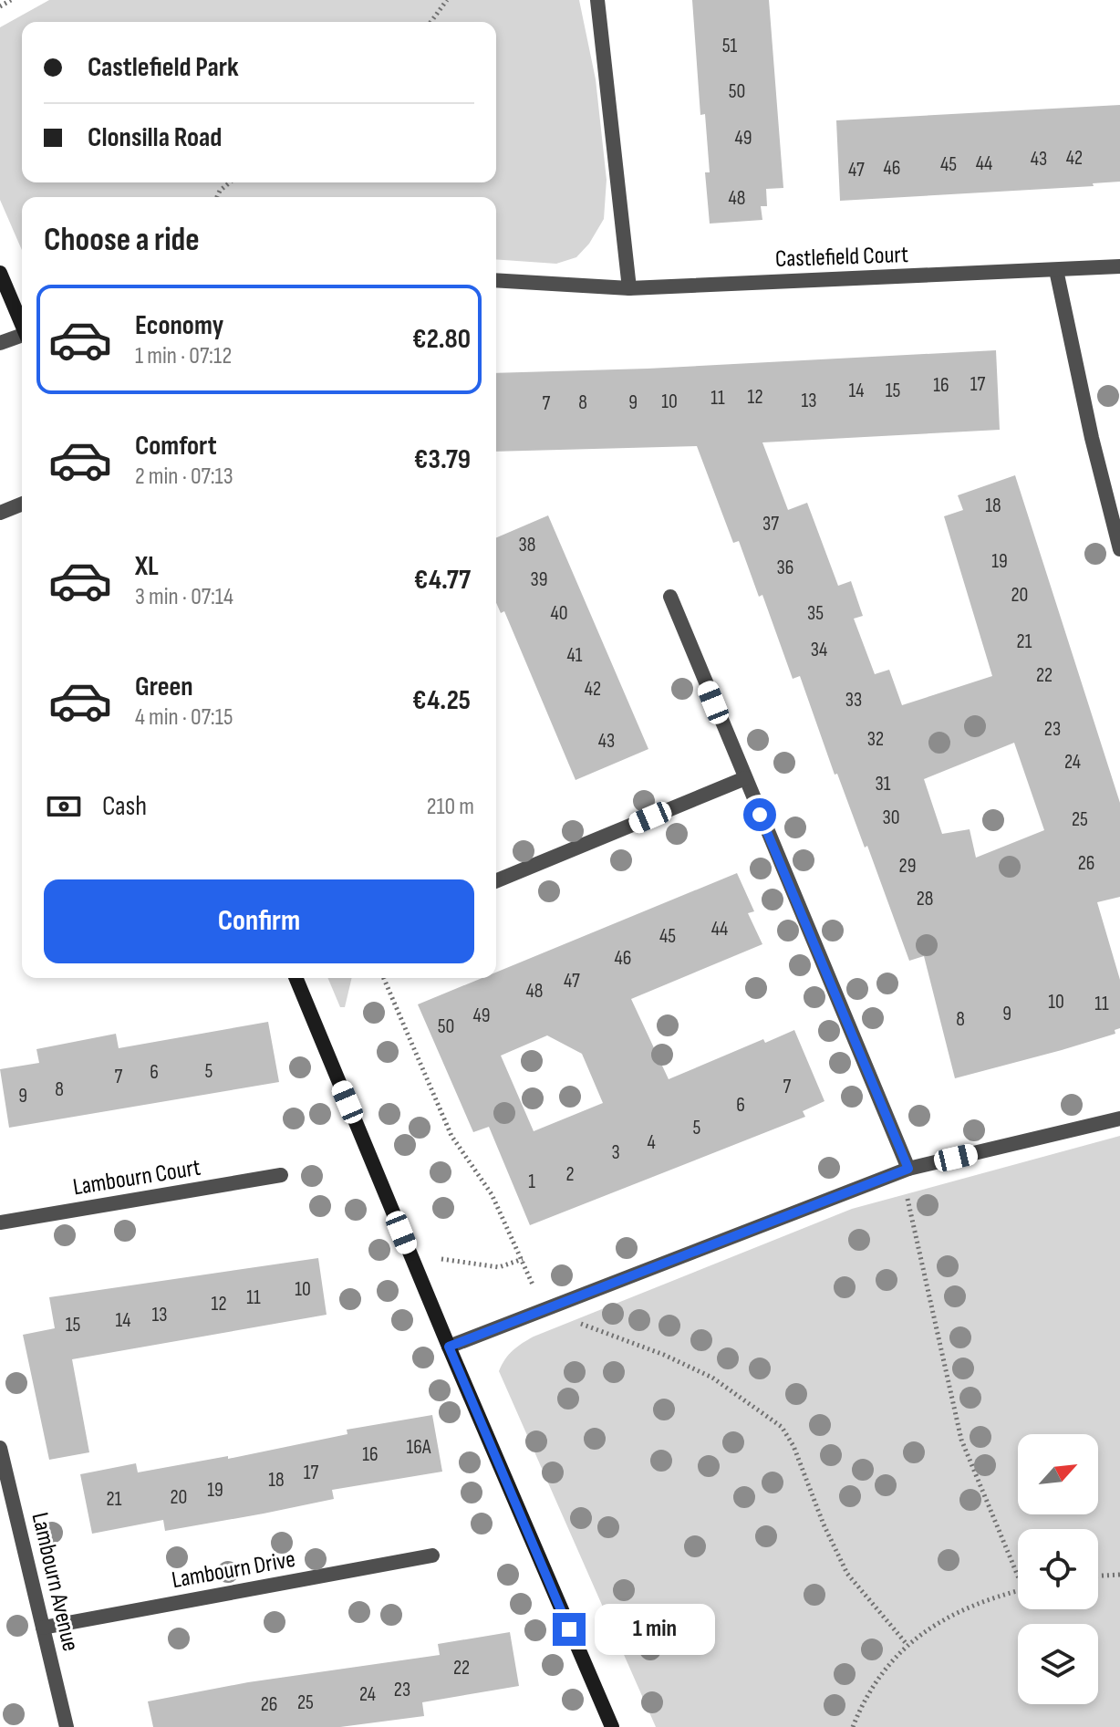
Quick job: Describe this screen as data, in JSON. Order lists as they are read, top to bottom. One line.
{"streets":{"street":["Castlefield Court","Lambourn Court","Lambourn Drive","Lambourn Avenue"]},"crossings":[["Lambourn Drive","Lambourn Avenue"]],"house_numbers":["51","50","49","42","43","44","45","46","47","48","17","16","14","15","12","11","13","10","8","9","7","18","37","38","19","36","39","20","40","35","21","34","41","22","42","33","23","32","43","24","31","30","25","26","29","28","44","45","46","47","48","10","11","9","49","8","50","5","6","7","7","8","9","6","5","4","3","2","1","10","11","12","13","14","15","16A","16","17","18","19","20","21","22","23","24","25","26"],"north":"top right","page":{"banner":["Castlefield Park","Clonsilla Road"],"heading":"Choose a ride","list":[{"name":"Economy","note":"1 min · 07:12","value":"€2.80"},{"name":"Comfort","note":"2 min · 07:13","value":"€3.79"},{"name":"XL","note":"3 min · 07:14","value":"€4.77"},{"name":"Green","note":"4 min · 07:15","value":"€4.25"}],"pay":["Cash","210 m"],"buttons":"Confirm","bubble":"1 min"}}
